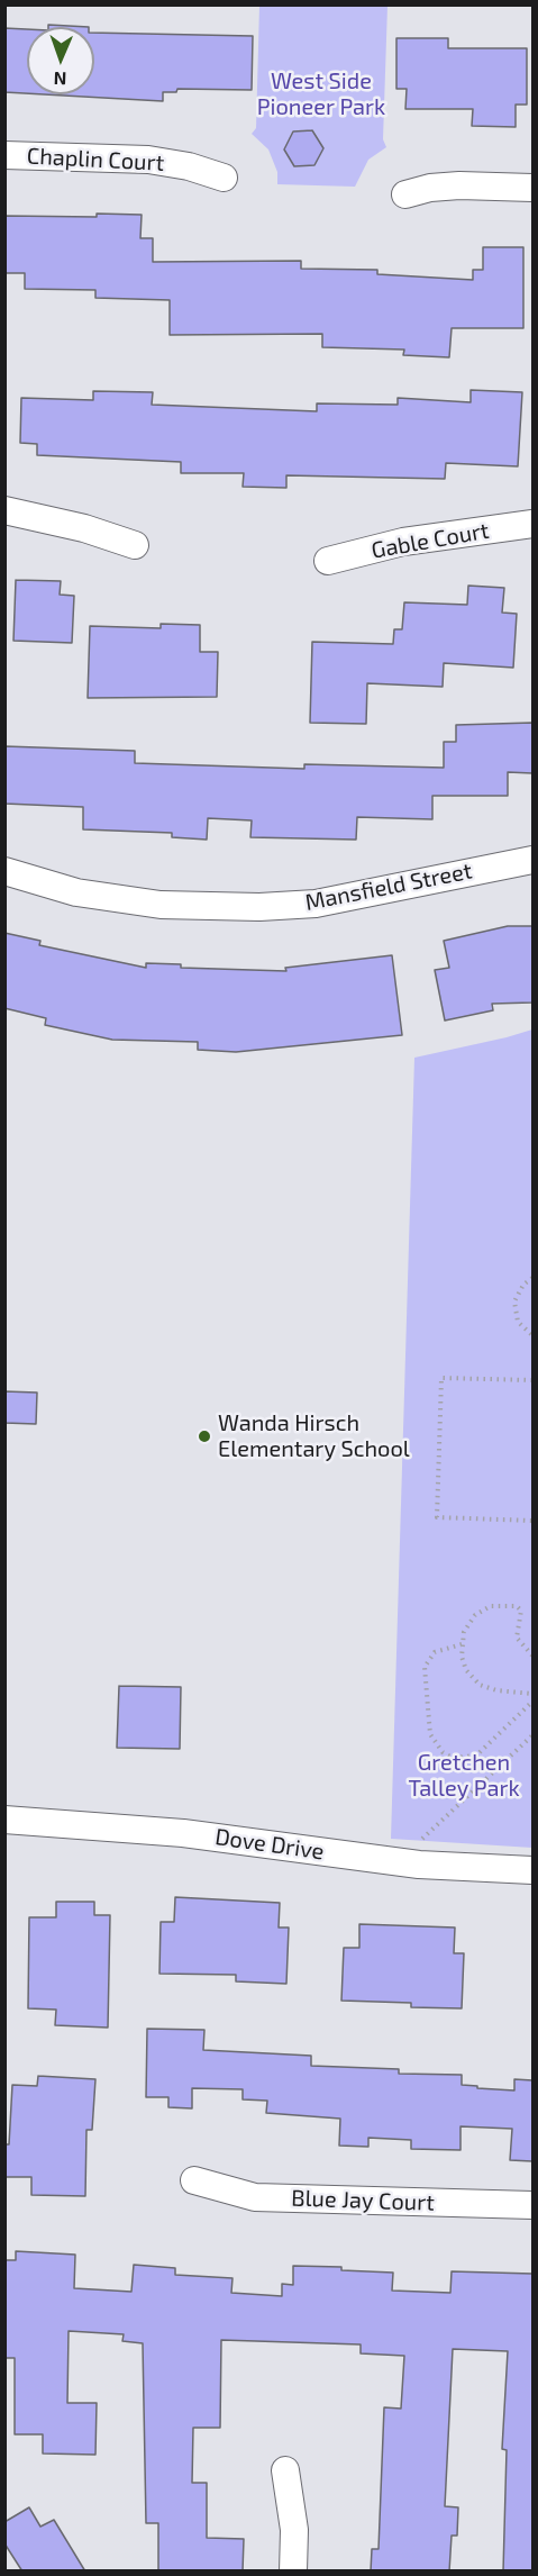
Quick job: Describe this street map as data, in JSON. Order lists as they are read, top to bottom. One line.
{"streets":{"street":["Chaplin Court","Gable Court","Mansfield Street","Dove Drive","Blue Jay Court"]},"parks":["West Side Pioneer Park","Gretchen Talley Park"],"places":["Wanda Hirsch Elementary School"],"north":"bottom"}
